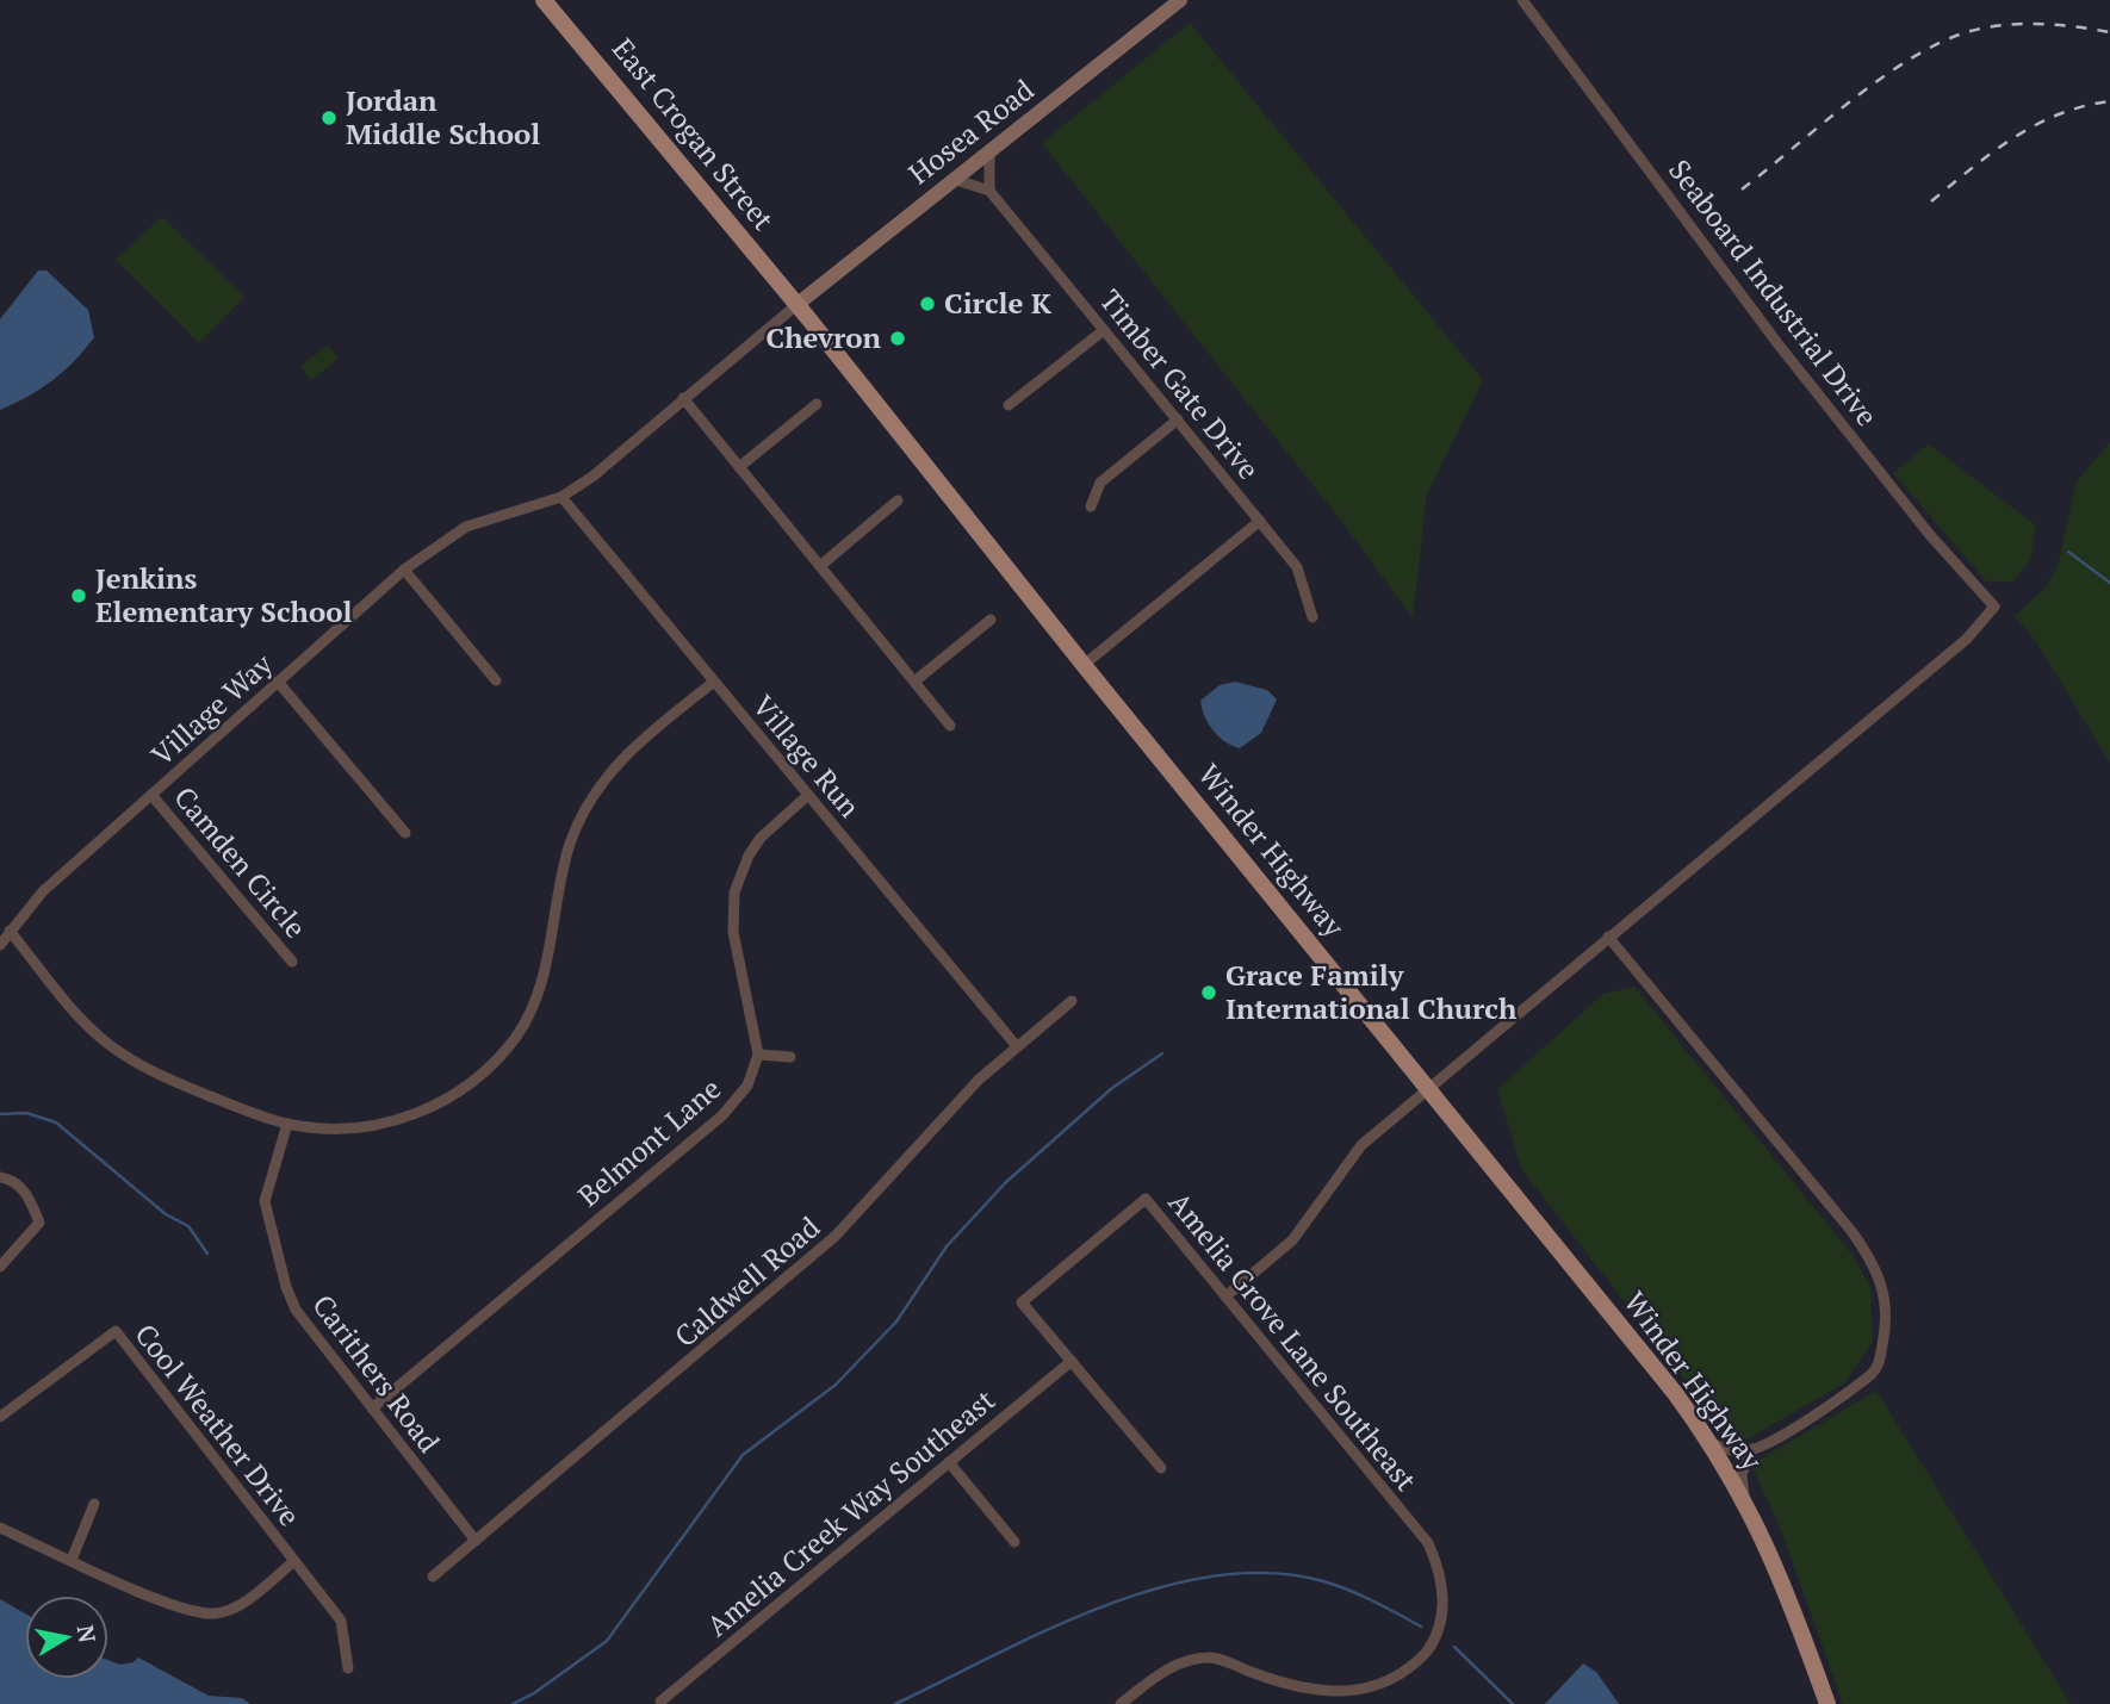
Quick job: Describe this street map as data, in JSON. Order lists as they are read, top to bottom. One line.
{"streets":{"main road":["East Crogan Street","Winder Highway"],"street":["Hosea Road","Seaboard Industrial Drive","Timber Gate Drive","Village Way","Village Run","Camden Circle","Belmont Lane","Caldwell Road","Amelia Grove Lane Southeast","Carithers Road","Cool Weather Drive","Amelia Creek Way Southeast"]},"crossings":[["Hosea Road","East Crogan Street"],["Hosea Road","Village Way"],["Hosea Road","Winder Highway"],["East Crogan Street","Village Way"],["East Crogan Street","Winder Highway"],["Village Way","Village Run"],["Village Way","Winder Highway"],["Village Way","Camden Circle"],["Village Run","Caldwell Road"],["Belmont Lane","Carithers Road"],["Caldwell Road","Carithers Road"],["Amelia Grove Lane Southeast","Amelia Creek Way Southeast"]],"places":["Jordan Middle School","Circle K","Chevron","Jenkins Elementary School","Grace Family International Church"],"north":"right"}
